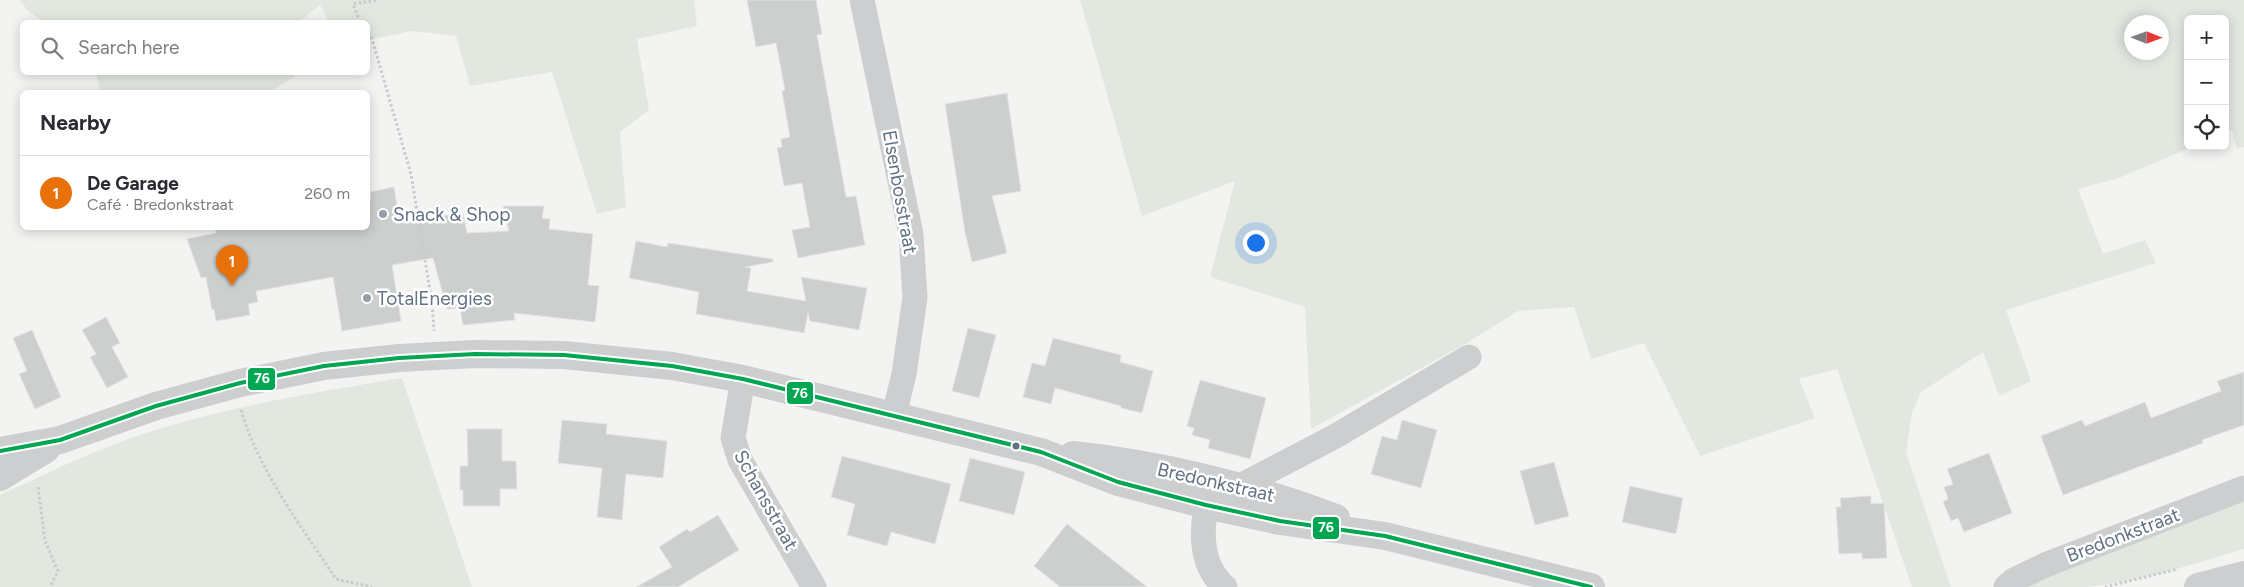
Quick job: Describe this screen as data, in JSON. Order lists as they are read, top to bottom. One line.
{"streets":{"street":["Elsenbosstraat","Bredonkstraat","Schansstraat"]},"crossings":[["Elsenbosstraat","Bredonkstraat"],["Bredonkstraat","Schansstraat"]],"places":["Snack & Shop","TotalEnergies"],"lines":["transit line 76"],"north":"right","page":{"map_buttons":["+","−"],"search":"Search here","heading":"Nearby","list":[{"mark":"1","name":"De Garage","note":"Café · Bredonkstraat","value":"260 m"}],"pins":"1"}}
